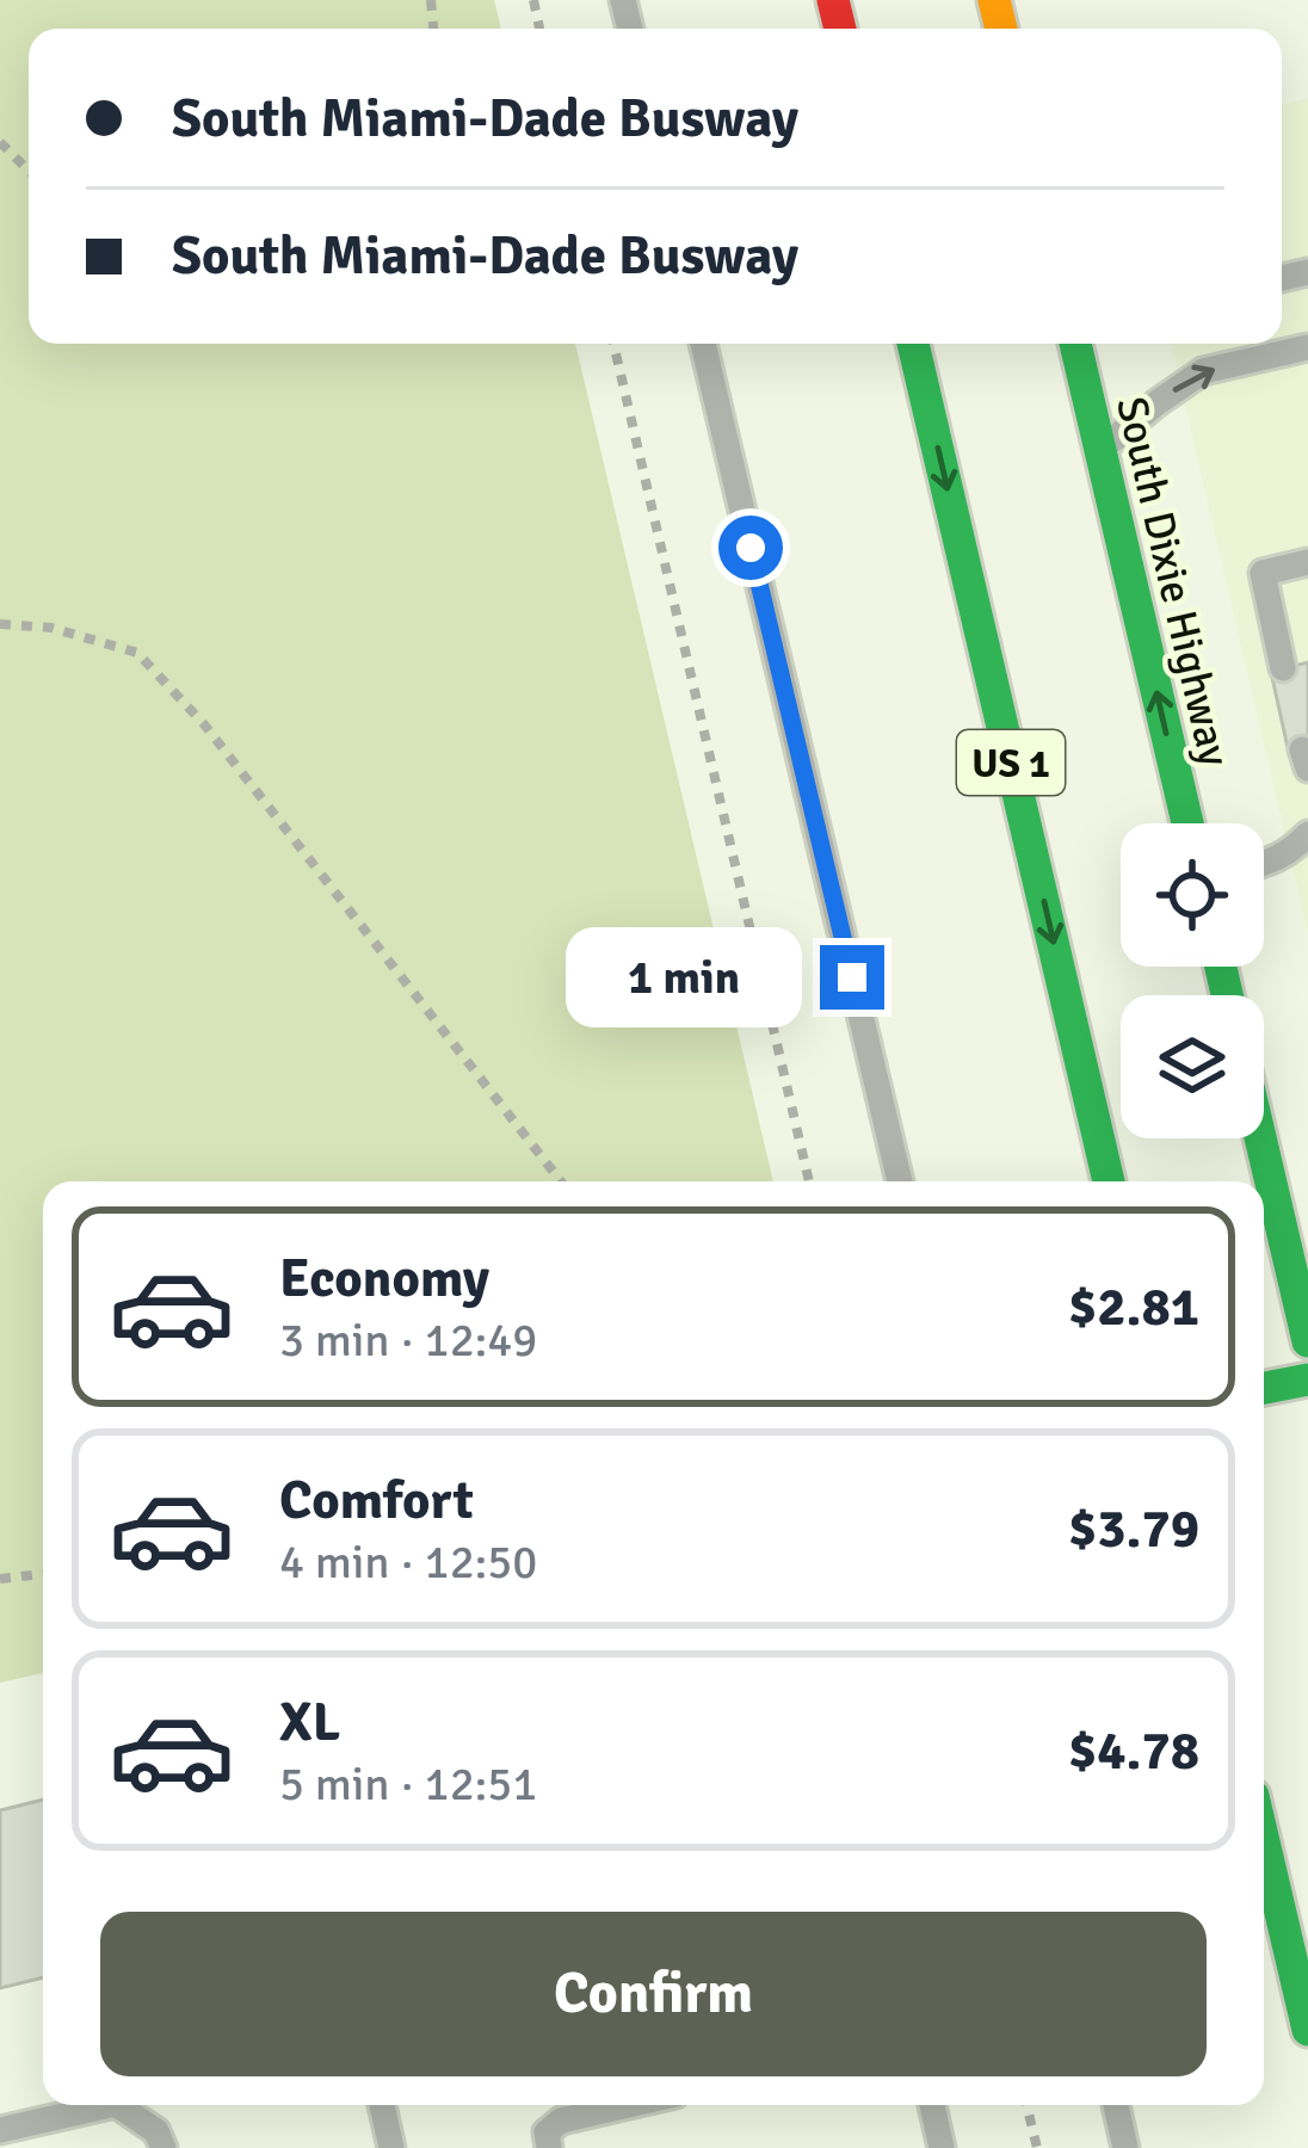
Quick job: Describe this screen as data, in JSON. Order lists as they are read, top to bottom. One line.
{"streets":{"highway":["South Dixie Highway","US 1"]},"page":{"banner":["South Miami-Dade Busway","South Miami-Dade Busway"],"bubble":"1 min","list":[{"name":"Economy","note":"3 min · 12:49","value":"$2.81"},{"name":"Comfort","note":"4 min · 12:50","value":"$3.79"},{"name":"XL","note":"5 min · 12:51","value":"$4.78"}],"buttons":"Confirm"}}
